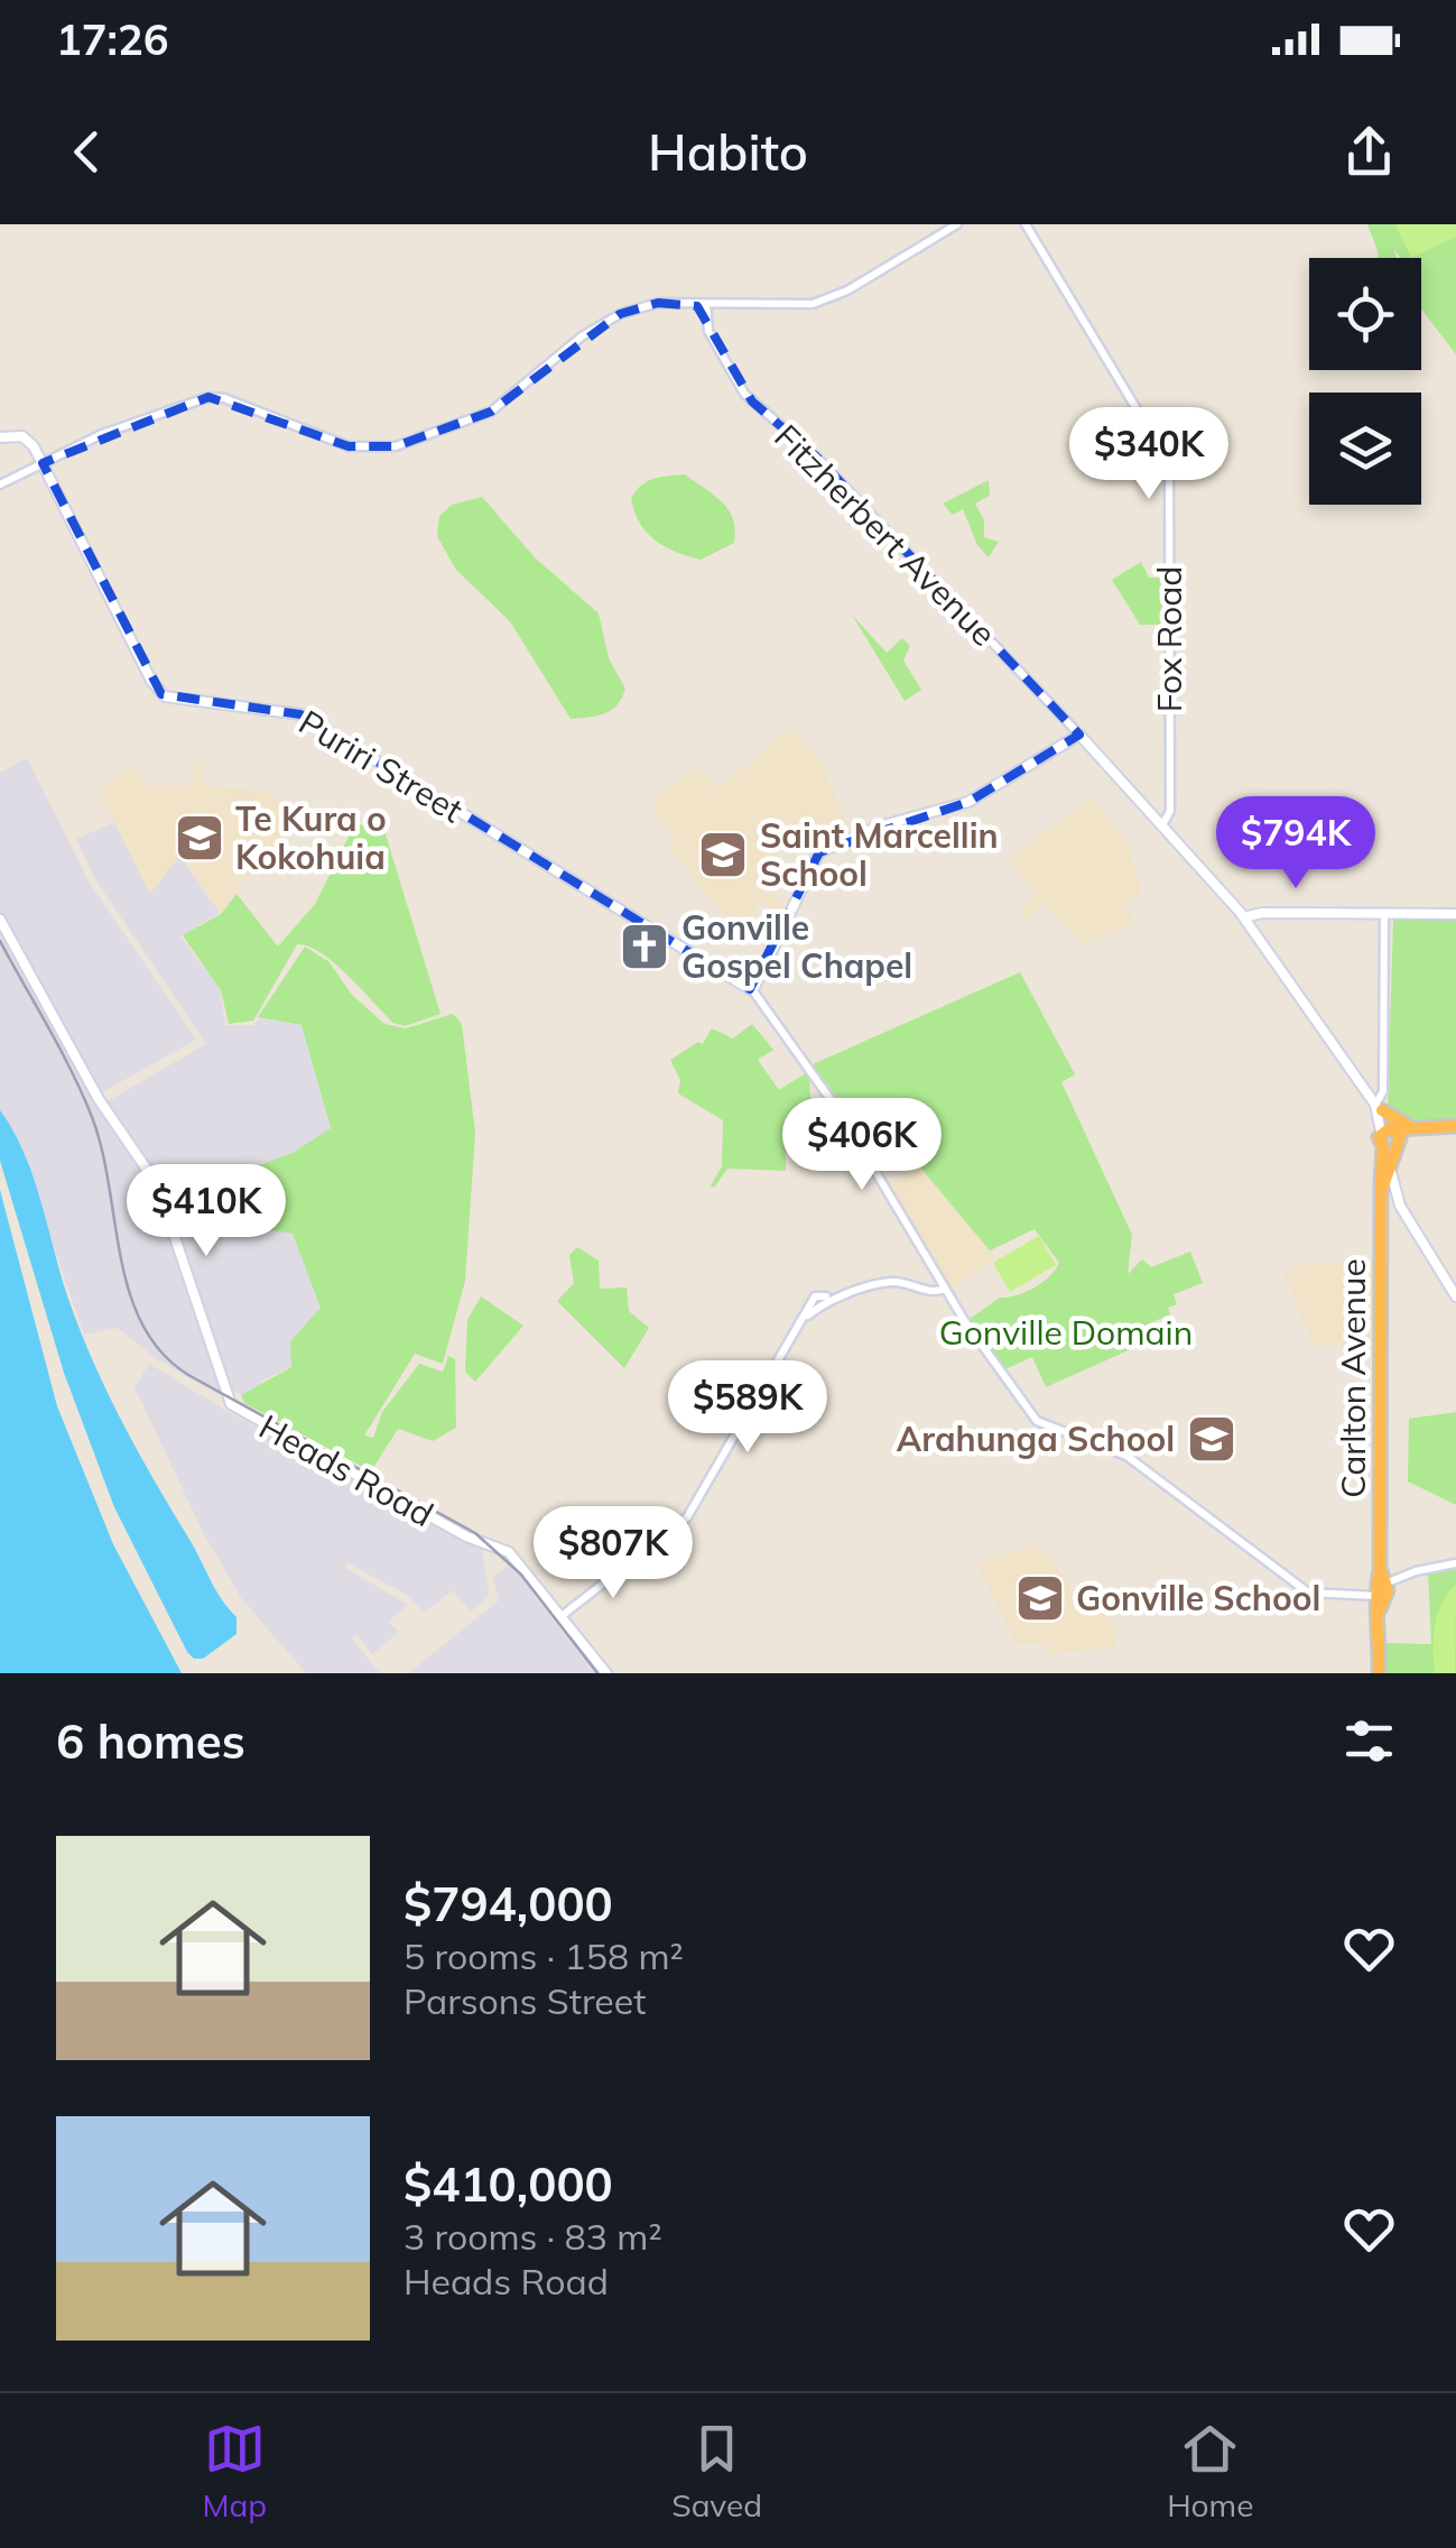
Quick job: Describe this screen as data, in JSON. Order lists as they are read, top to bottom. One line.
{"streets":{"highway":["Carlton Avenue"],"main road":["Fitzherbert Avenue","Puriri Street","Heads Road"],"street":["Fox Road"]},"crossings":[["Fitzherbert Avenue","Fox Road"],["Fitzherbert Avenue","Carlton Avenue"],["Puriri Street","Carlton Avenue"]],"parks":["Gonville Domain"],"places":{"school or university":["Te Kura o Kokohuia","Saint Marcellin School","Arahunga School","Gonville School"],"church":["Gonville Gospel Chapel"]},"page":{"status":"17:26","header":"Habito","price":["$340K","$794K","$406K","$410K","$589K","$807K"],"heading":"6 homes","list":[{"name":"$794,000","note":"5 rooms · 158 m² · Parsons Street"},{"name":"$410,000","note":"3 rooms · 83 m² · Heads Road"}],"tabs":["Map","Saved","Home"]}}
